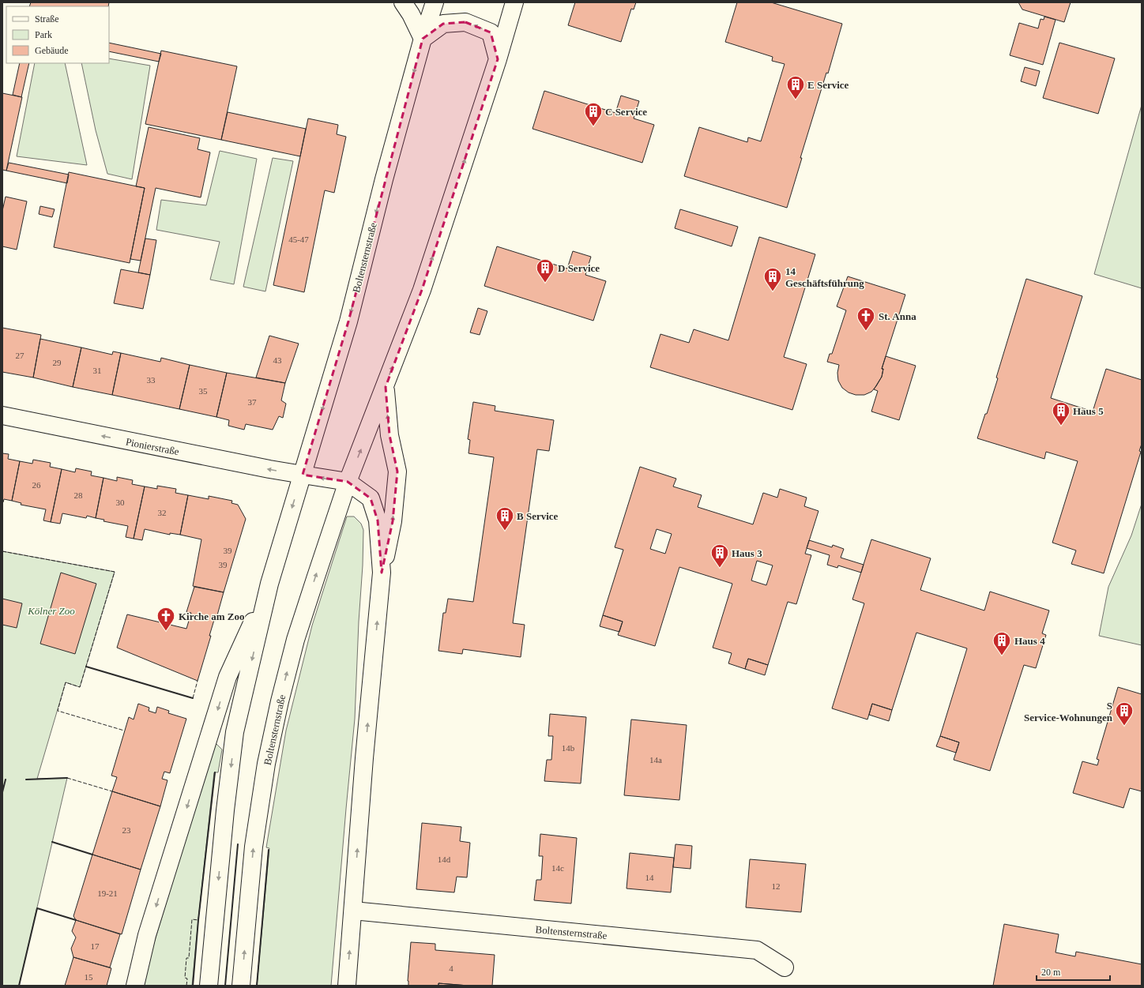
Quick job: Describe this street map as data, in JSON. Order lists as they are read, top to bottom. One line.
{"streets":{"main road":["Boltensternstraße","Pionierstraße"]},"crossings":[["Boltensternstraße","Pionierstraße"]],"one_way":["Pionierstraße"],"parks":["Kölner Zoo"],"places":{"building":["E Service","C Service","D Service","14 Geschäftsführung","Haus 5","B Service","Haus 3","Haus 4","S Service-Wohnungen"],"church":["St. Anna","Kirche am Zoo"]},"house_numbers":["45-47","27","43","29","31","33","35","37","26","28","30","32","39","39","14b","14a","23","14d","14c","14","12","19-21","17","4","15"],"legend":["Straße","Park","Gebäude"],"scale_bar":"20 m"}
